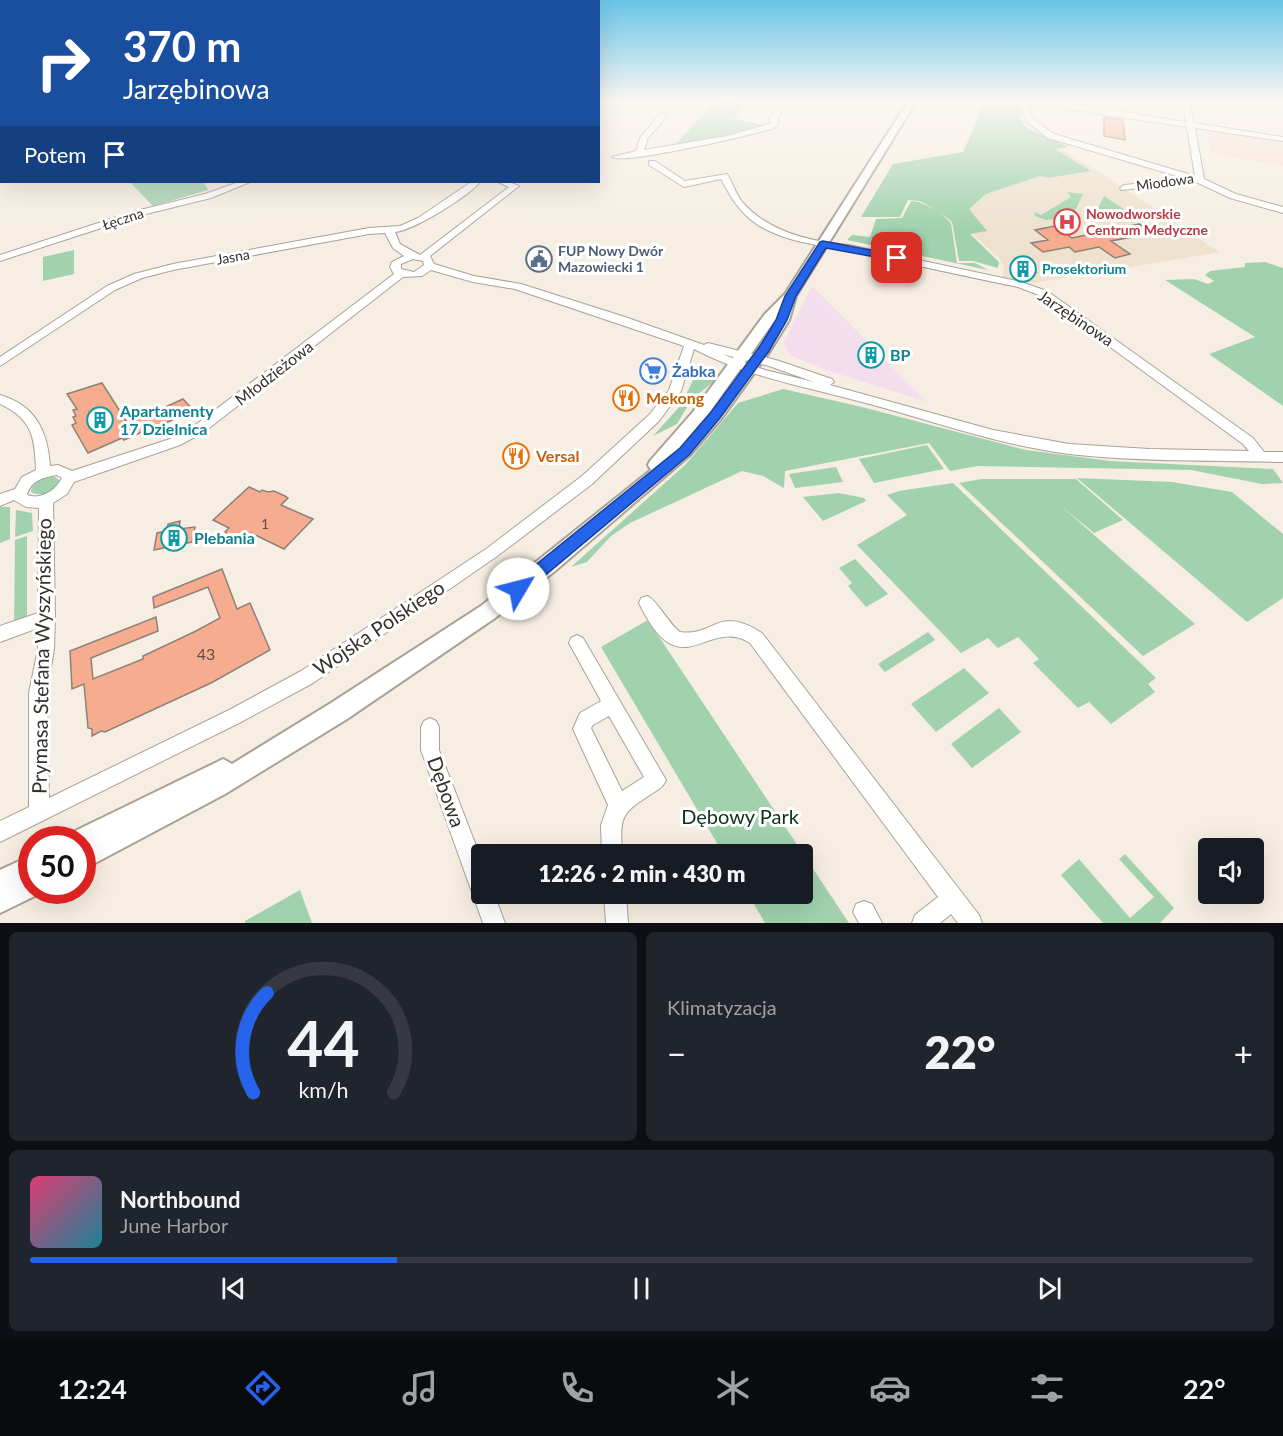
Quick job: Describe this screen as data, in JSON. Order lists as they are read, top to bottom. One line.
{"streets":{"street":["Miodowa","Łęczna","Jasna","Jarzębinowa","Młodzieżowa","Wojska Polskiego","Prymasa Stefana Wyszyńskiego","Dębowa"]},"crossings":[["Wojska Polskiego","Prymasa Stefana Wyszyńskiego"]],"parks":["Dębowy Park"],"places":{"hospital":["Nowodworskie Centrum Medyczne"],"public building":["FUP Nowy Dwór Mazowiecki 1"],"building":["Prosektorium","BP","Apartamenty 17 Dzielnica","Plebania"],"supermarket":["Żabka"],"restaurant":["Mekong","Versal"]},"house_numbers":["1","43"],"page":{"turn":["370 m","Jarzębinowa"],"then":"Potem","limit":"50","trip":"12:26 · 2 min · 430 m","tile":"Klimatyzacja","heat":["−","22°","+"],"song":["Northbound","June Harbor"],"tabs":["12:24","22°"],"gauge":["44","km/h"]}}
